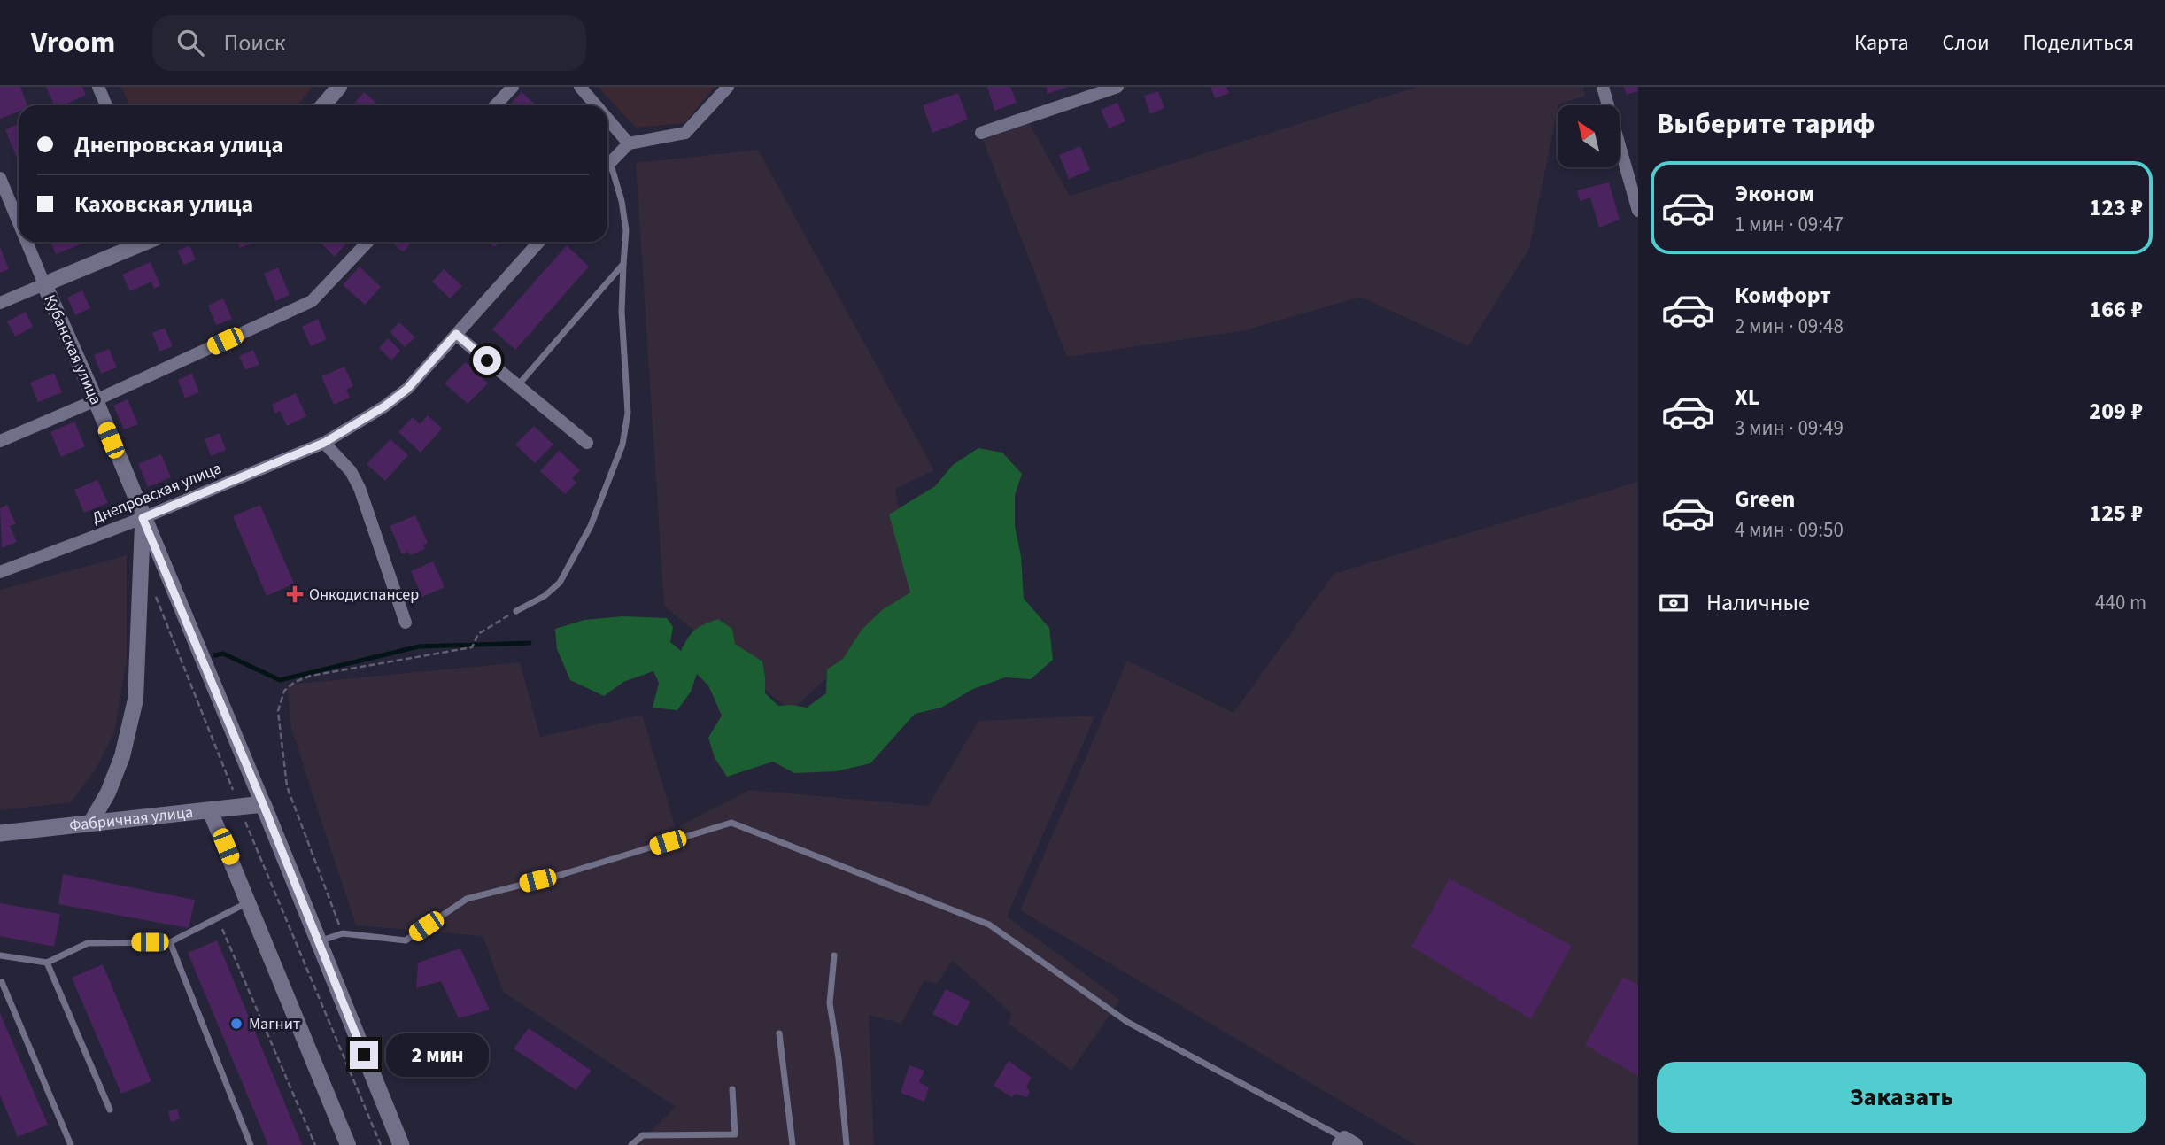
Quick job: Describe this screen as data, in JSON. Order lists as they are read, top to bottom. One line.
{"streets":{"main road":["Фабричная улица"],"street":["Кубанская улица","Днепровская улица"]},"crossings":[["Кубанская улица","Днепровская улица"],["Кубанская улица","Фабричная улица"]],"places":{"health":["Онкодиспансер"],"other":["Магнит"]},"north":"top left","page":{"header":"Vroom","search":"Поиск","nav":["Карта","Слои","Поделиться"],"heading":"Выберите тариф","banner":["Днепровская улица","Каховская улица"],"list":[{"name":"Эконом","note":"1 мин · 09:47","value":"123 ₽"},{"name":"Комфорт","note":"2 мин · 09:48","value":"166 ₽"},{"name":"XL","note":"3 мин · 09:49","value":"209 ₽"},{"name":"Green","note":"4 мин · 09:50","value":"125 ₽"}],"pay":["Наличные","440 m"],"bubble":"2 мин","buttons":"Заказать"}}
